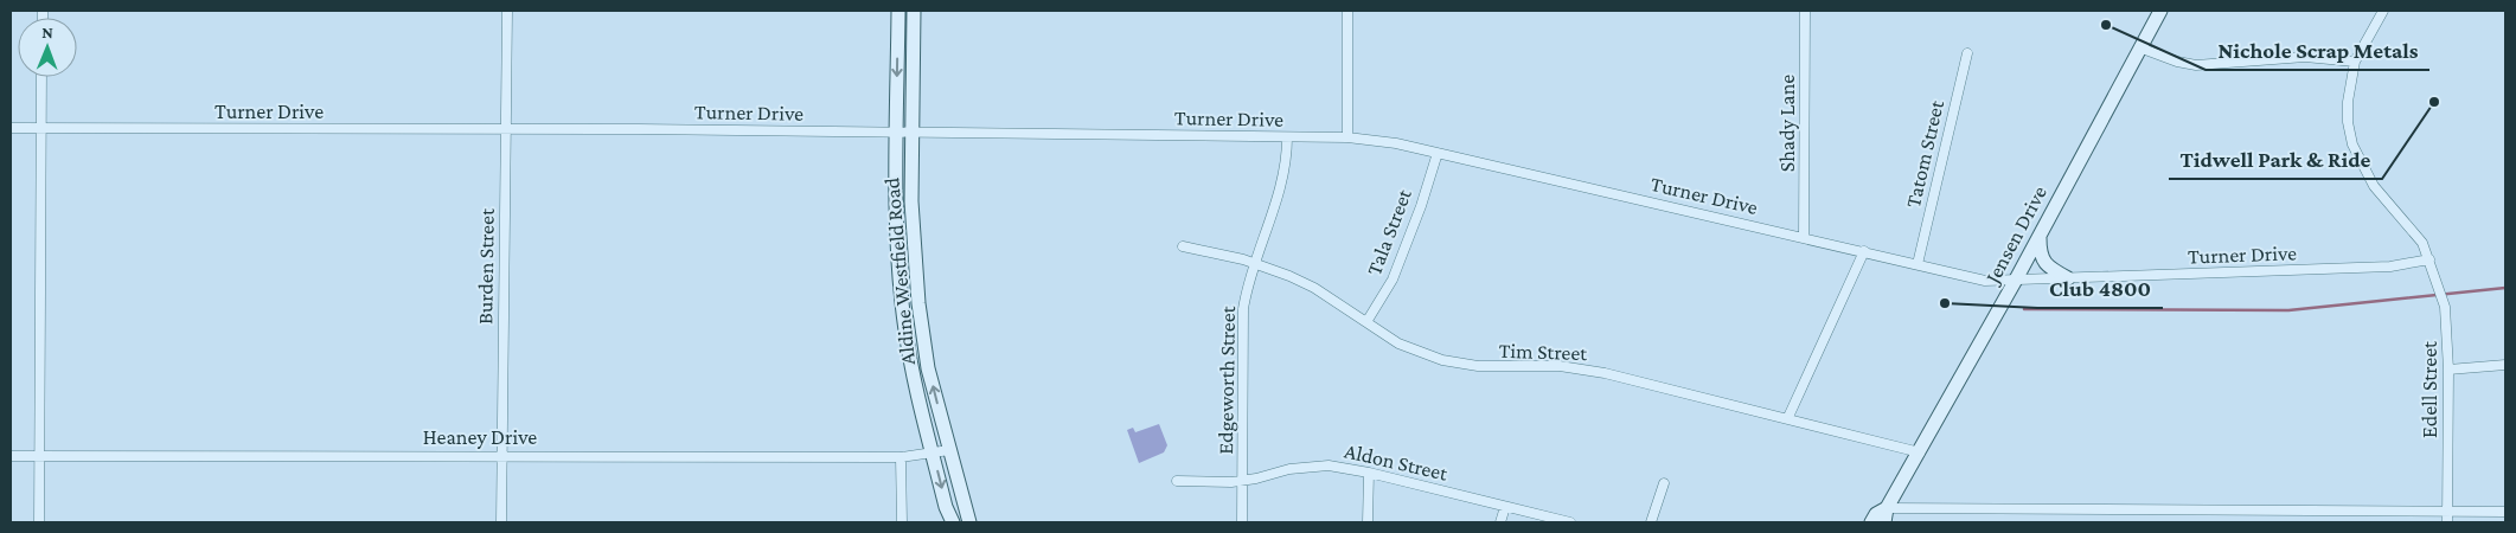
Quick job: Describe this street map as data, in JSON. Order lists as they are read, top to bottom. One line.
{"streets":{"main road":["Jensen Drive","Aldine Westfield Road"],"street":["Turner Drive","Shady Lane","Tatom Street","Tala Street","Burden Street","Tim Street","Edgeworth Street","Edell Street","Heaney Drive","Aldon Street"]},"crossings":[["Turner Drive","Shady Lane"],["Turner Drive","Tatom Street"],["Turner Drive","Tala Street"],["Turner Drive","Jensen Drive"],["Turner Drive","Burden Street"],["Turner Drive","Aldine Westfield Road"],["Turner Drive","Edgeworth Street"],["Turner Drive","Edell Street"],["Tala Street","Tim Street"],["Jensen Drive","Tim Street"],["Burden Street","Heaney Drive"],["Aldine Westfield Road","Heaney Drive"],["Tim Street","Edgeworth Street"],["Edgeworth Street","Aldon Street"]],"places":["Nichole Scrap Metals","Tidwell Park & Ride","Club 4800"],"north":"top"}
